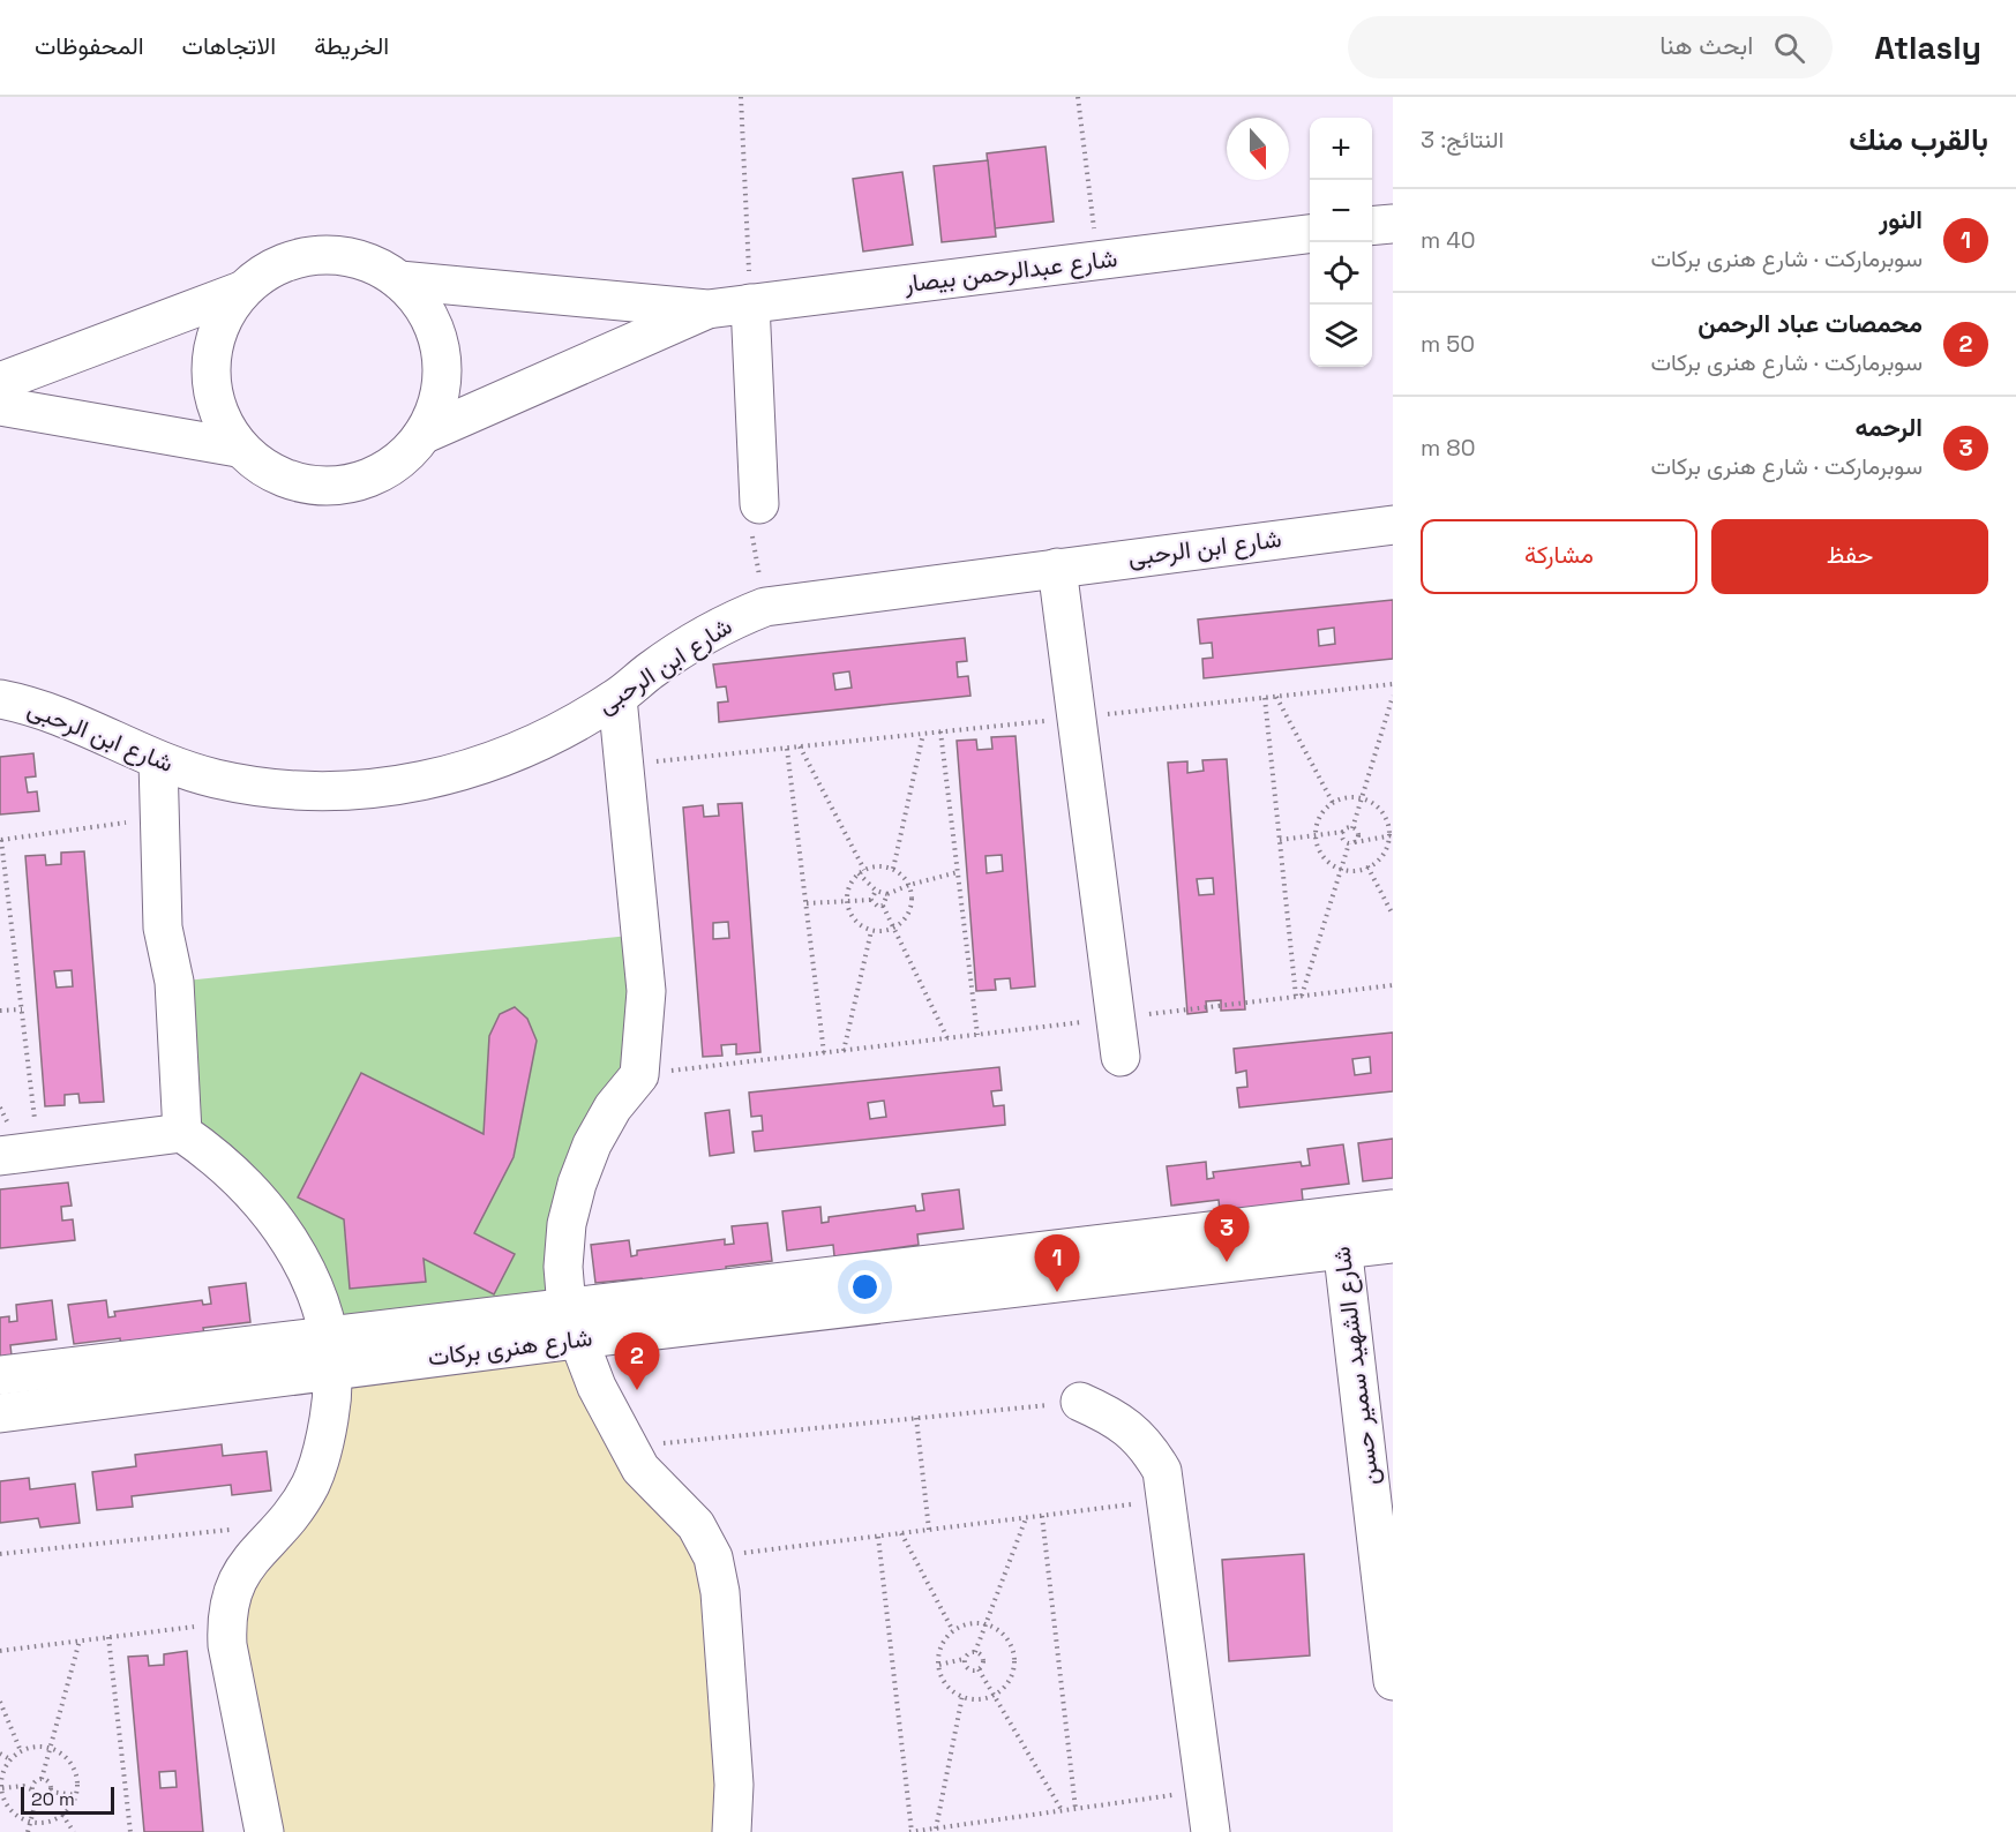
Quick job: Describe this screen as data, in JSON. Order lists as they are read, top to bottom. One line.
{"streets":{"street":["شارع عبدالرحمن بيصار","شارع ابن الرحبى","شارع هنرى بركات","شارع الشهيد سمير حسن"]},"crossings":[["شارع هنرى بركات","شارع الشهيد سمير حسن"]],"scale_bar":"20 m","north":"bottom","page":{"header":"Atlasly","search":"ابحث هنا","nav":["الخريطة","الاتجاهات","المحفوظات"],"heading":["بالقرب منك","النتائج: 3"],"map_buttons":["+","−"],"list":[{"mark":"1","name":"النور","note":"سوبرماركت · شارع هنرى بركات","value":"40 m"},{"mark":"2","name":"محمصات عباد الرحمن","note":"سوبرماركت · شارع هنرى بركات","value":"50 m"},{"mark":"3","name":"الرحمه","note":"سوبرماركت · شارع هنرى بركات","value":"80 m"}],"buttons":["حفظ","مشاركة"],"pins":["3","1","2"],"scale":"20 m"}}
